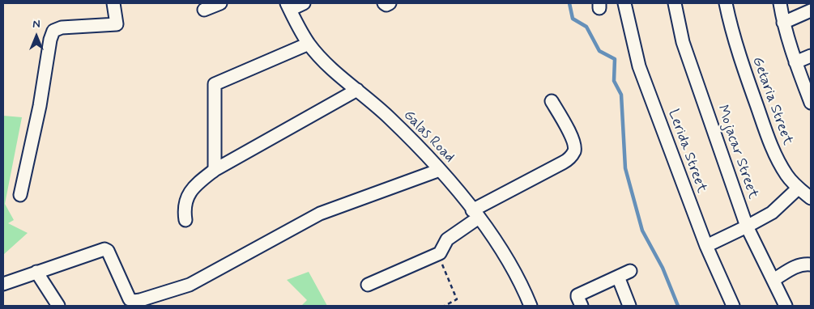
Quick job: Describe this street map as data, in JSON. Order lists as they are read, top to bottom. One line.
{"streets":{"street":["Getaria Street","Galas Road","Lerida Street","Mojacar Street"]},"north":"top"}
